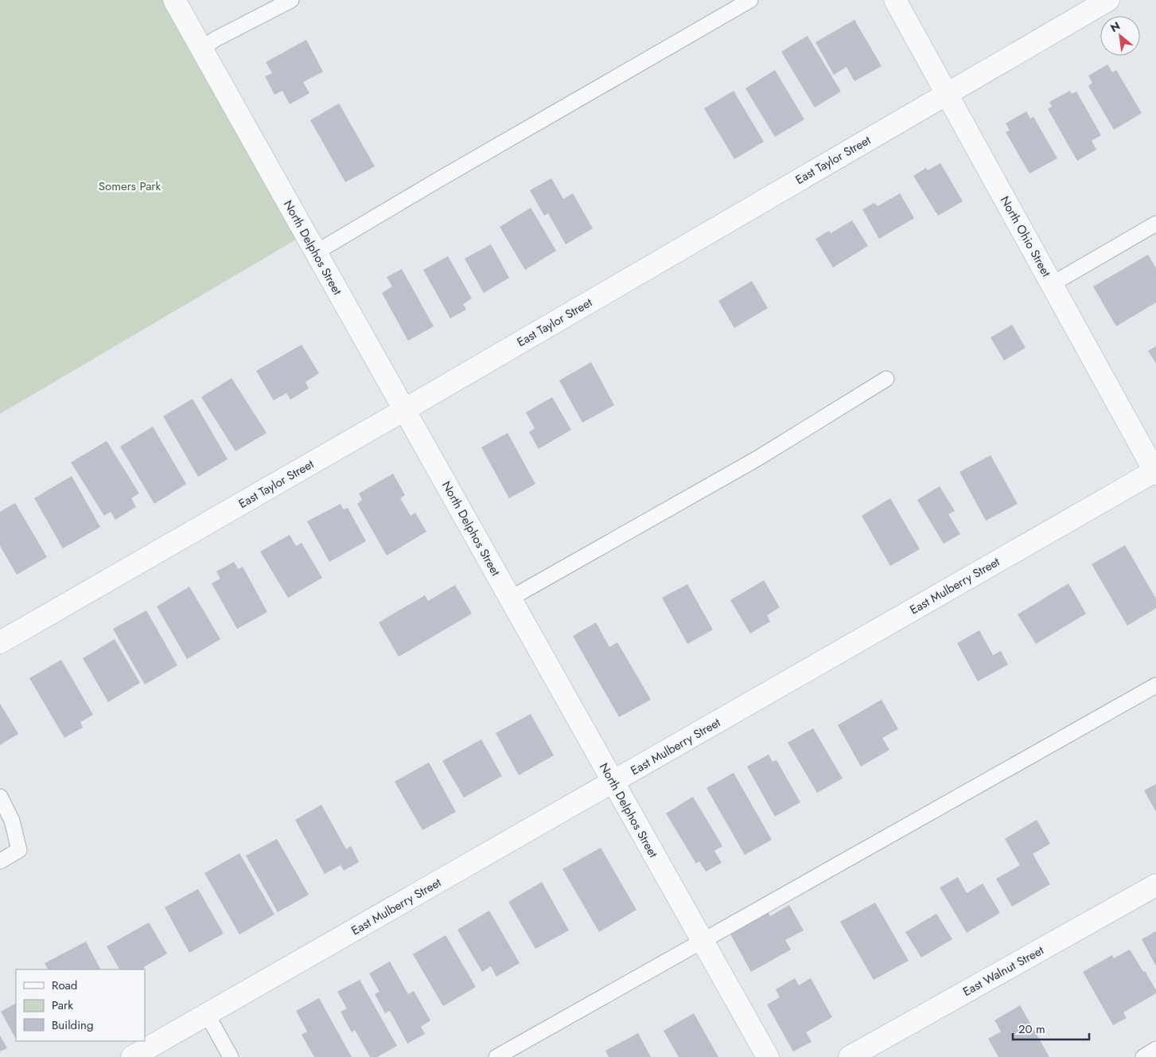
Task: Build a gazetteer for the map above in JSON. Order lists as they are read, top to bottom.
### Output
{
  "streets": {
    "street": [
      "East Taylor Street",
      "North Ohio Street",
      "North Delphos Street",
      "East Mulberry Street",
      "East Walnut Street"
    ]
  },
  "crossings": [
    ["East Taylor Street", "North Ohio Street"],
    ["East Taylor Street", "North Delphos Street"],
    ["North Ohio Street", "East Mulberry Street"],
    ["North Delphos Street", "East Mulberry Street"]
  ],
  "parks": ["Somers Park"],
  "legend": ["Road", "Park", "Building"],
  "scale_bar": "20 m",
  "north": "top left"
}
